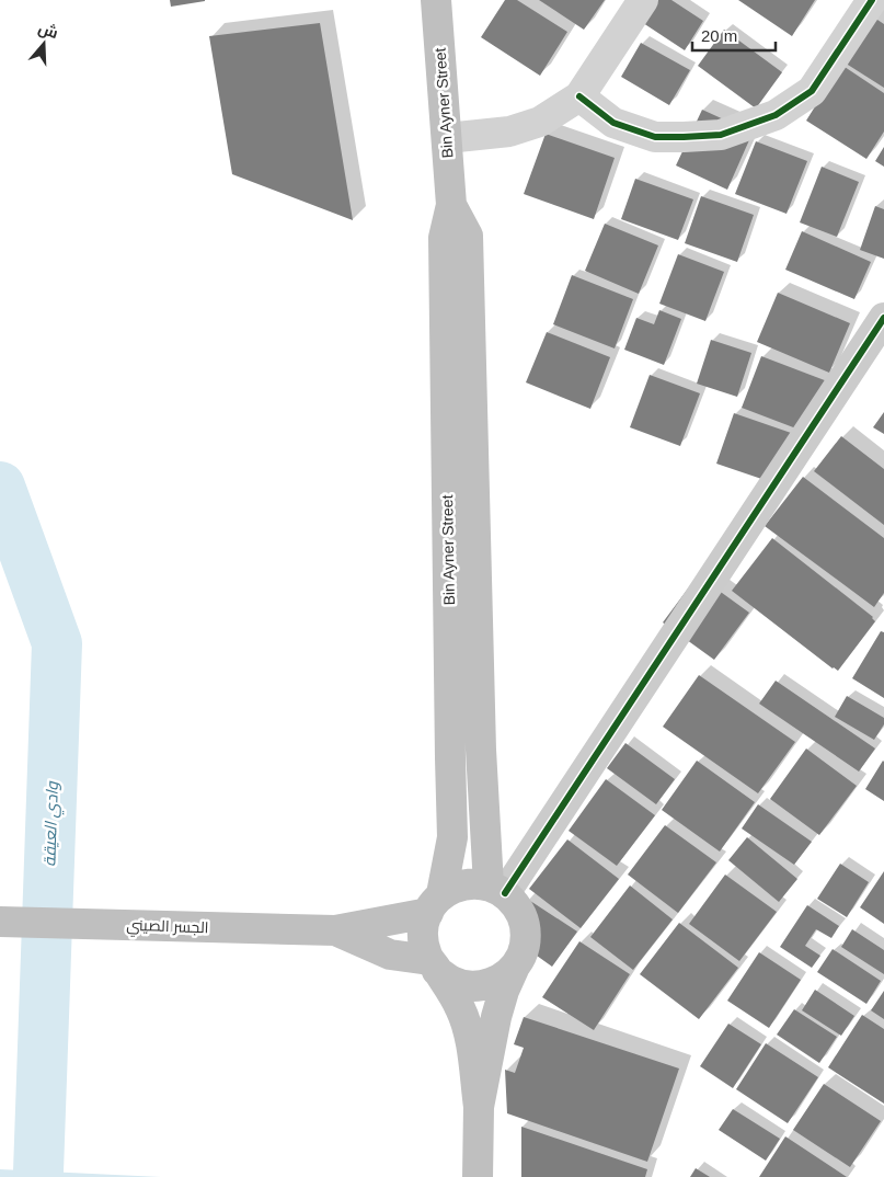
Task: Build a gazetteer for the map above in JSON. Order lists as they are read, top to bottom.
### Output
{
  "streets": {
    "highway": ["Bin Ayner Street", "الجسر الصيني"]
  },
  "water": ["وادي العيقة"],
  "scale_bar": "20 m",
  "north": "top"
}
